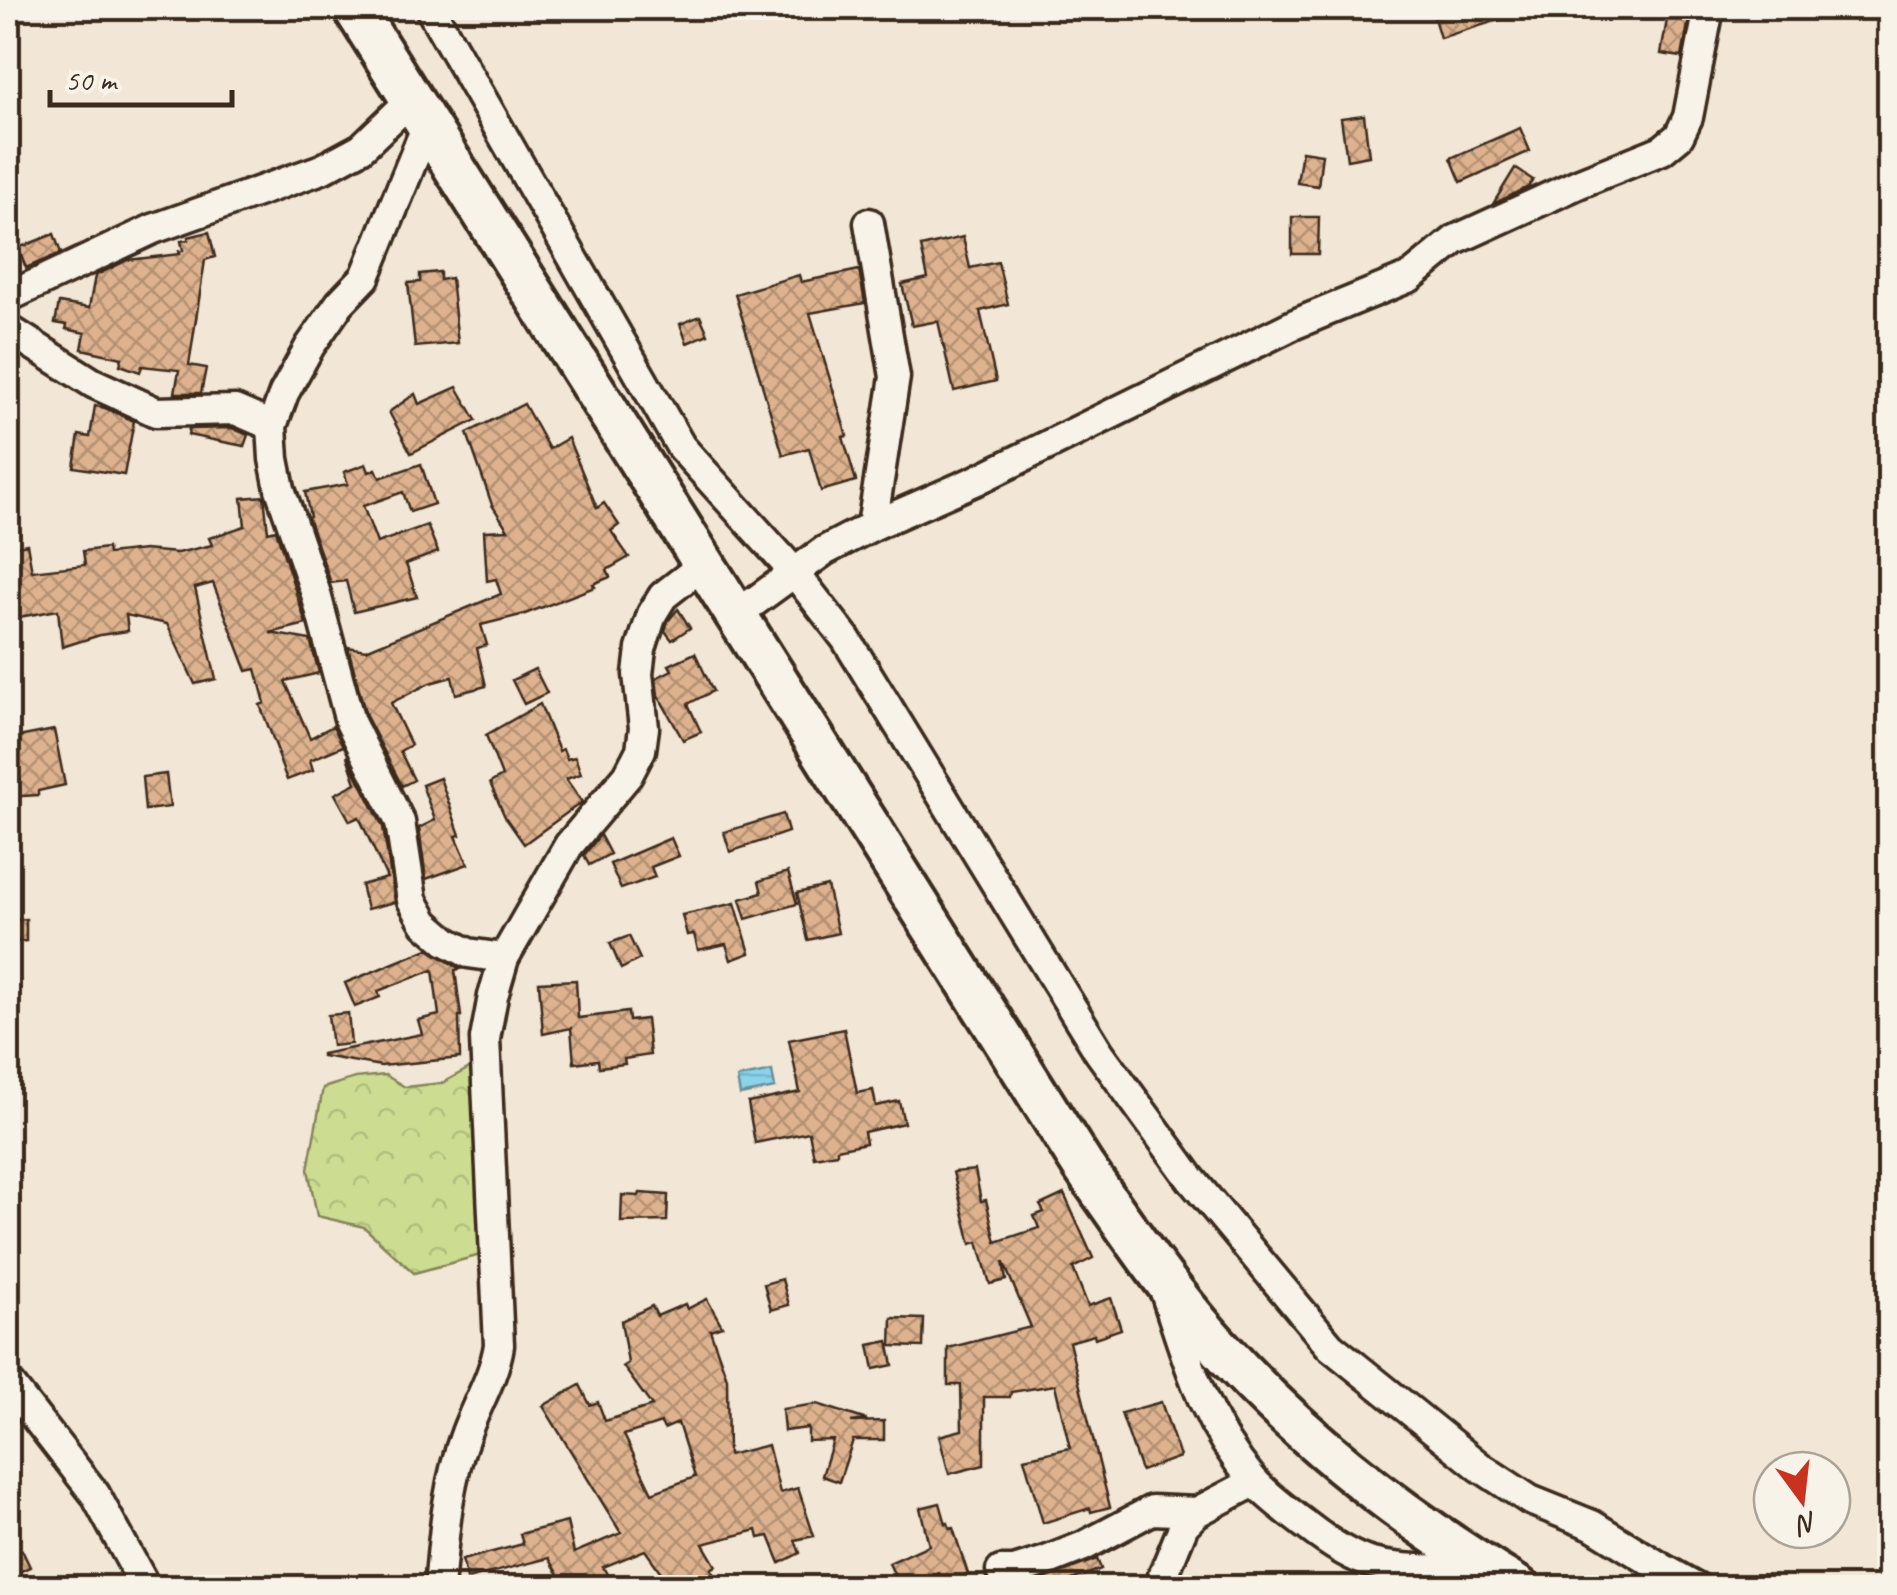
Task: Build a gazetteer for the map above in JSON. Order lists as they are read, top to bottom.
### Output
{
  "scale_bar": "50 m",
  "north": "bottom"
}
